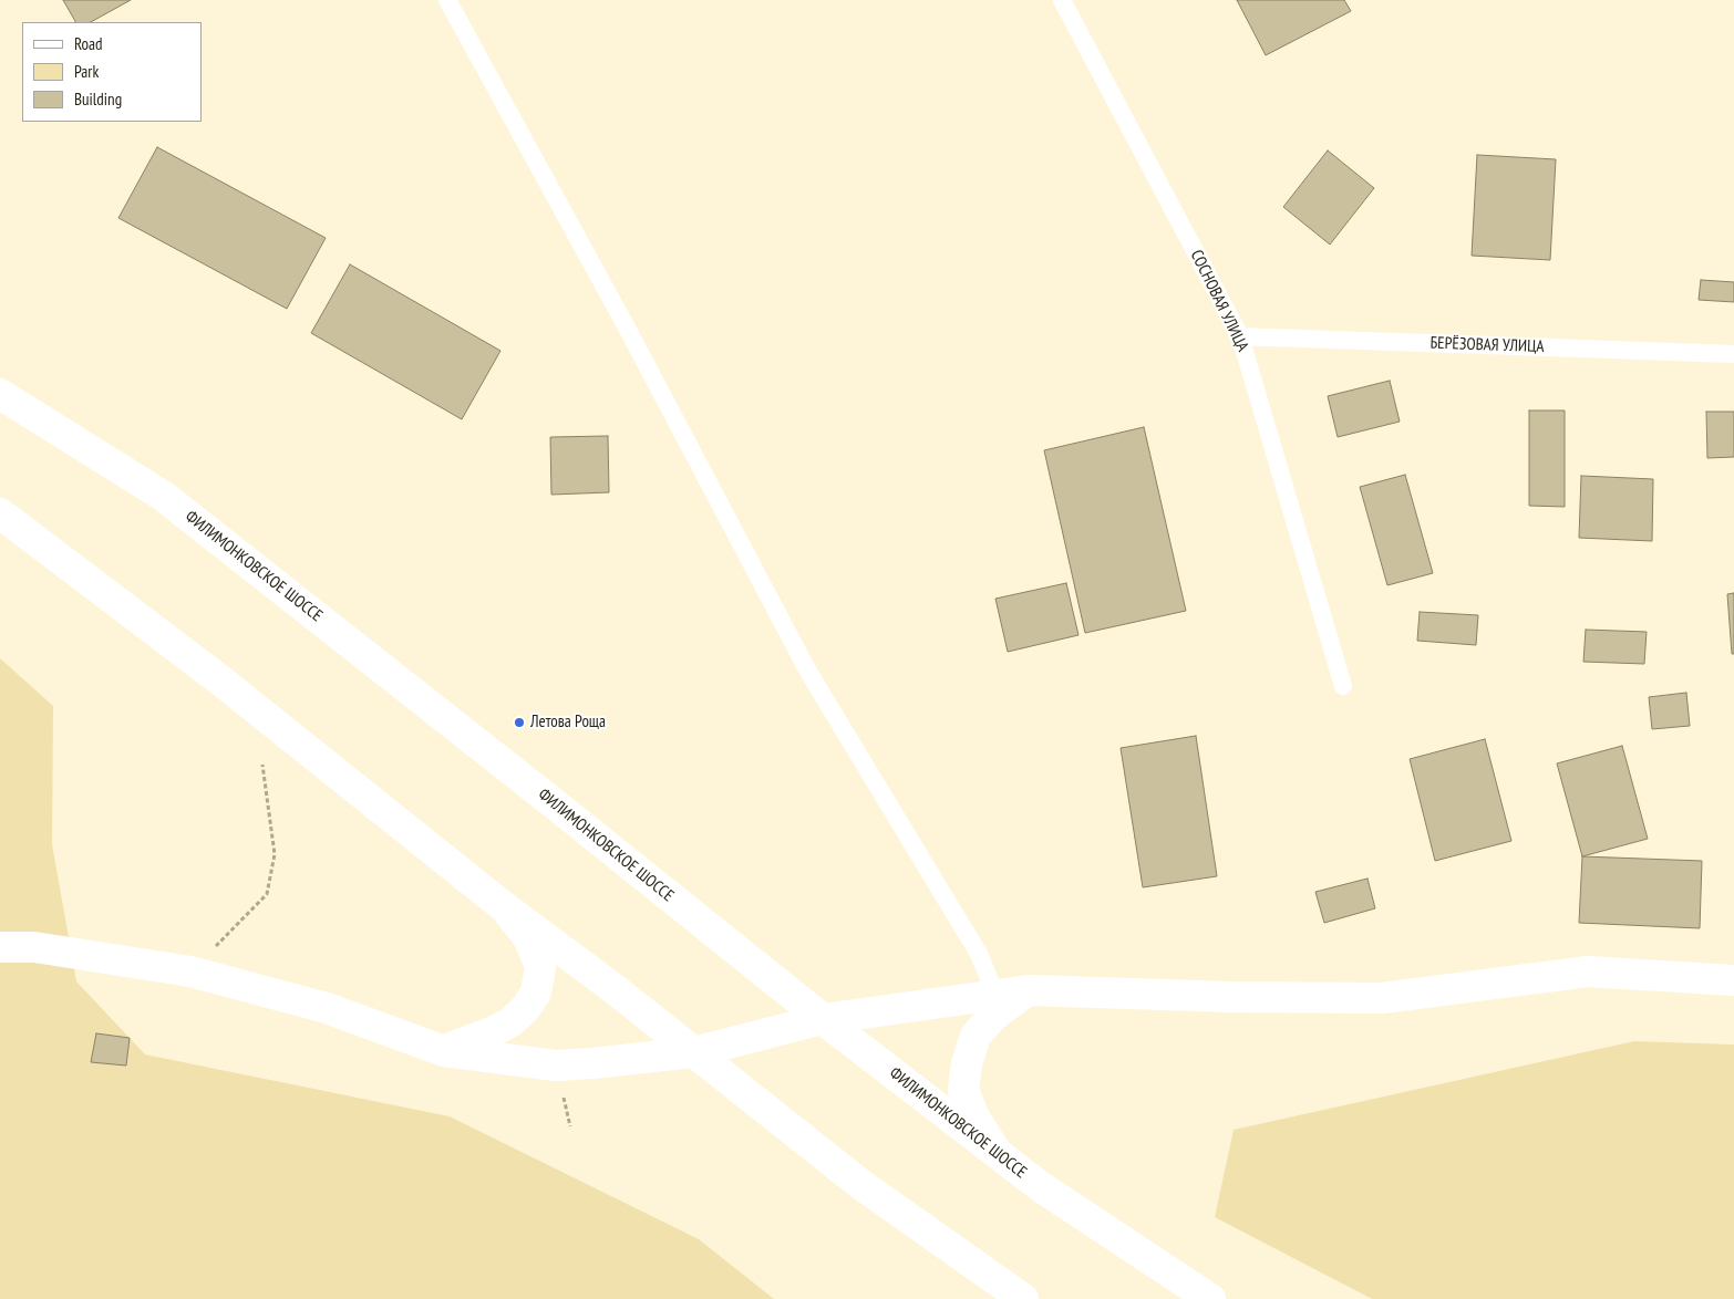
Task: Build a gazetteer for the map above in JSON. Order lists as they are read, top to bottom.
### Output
{
  "streets": {
    "main road": ["ФИЛИМОНКОВСКОЕ ШОССЕ"],
    "lane": ["СОСНОВАЯ УЛИЦА", "БЕРЁЗОВАЯ УЛИЦА"]
  },
  "crossings": [
    ["СОСНОВАЯ УЛИЦА", "БЕРЁЗОВАЯ УЛИЦА"]
  ],
  "places": ["Летова Роща"],
  "legend": ["Road", "Park", "Building"]
}
